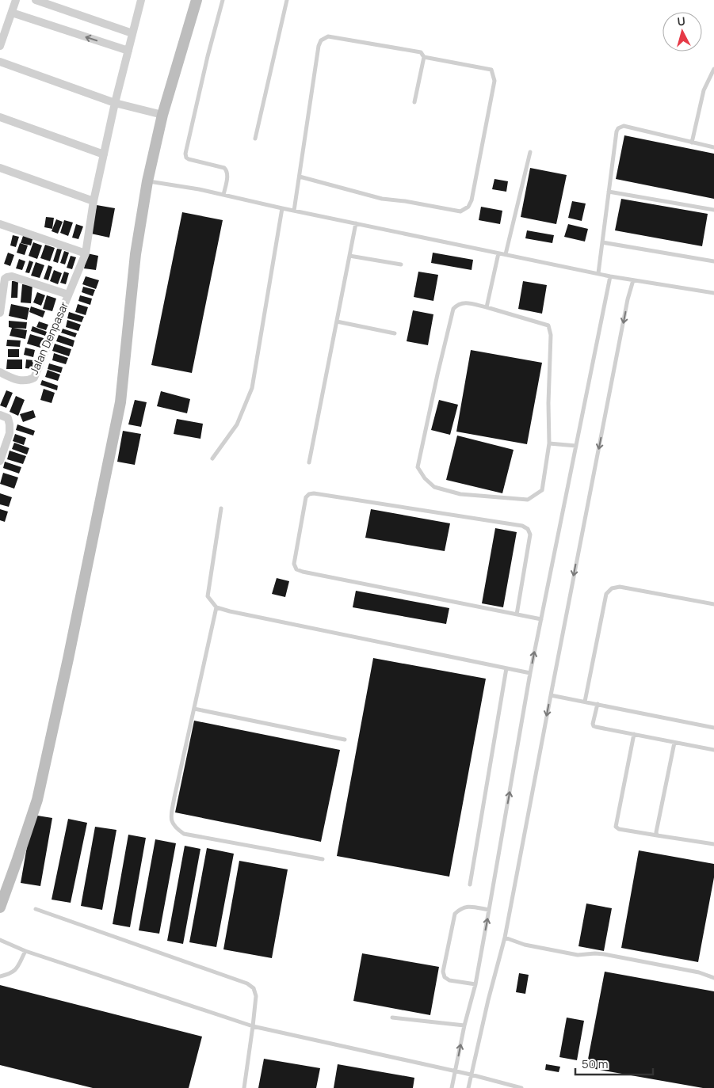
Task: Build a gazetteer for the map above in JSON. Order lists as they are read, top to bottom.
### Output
{
  "streets": {
    "street": ["Jalan Denpasar"]
  },
  "scale_bar": "50 m",
  "north": "top"
}
